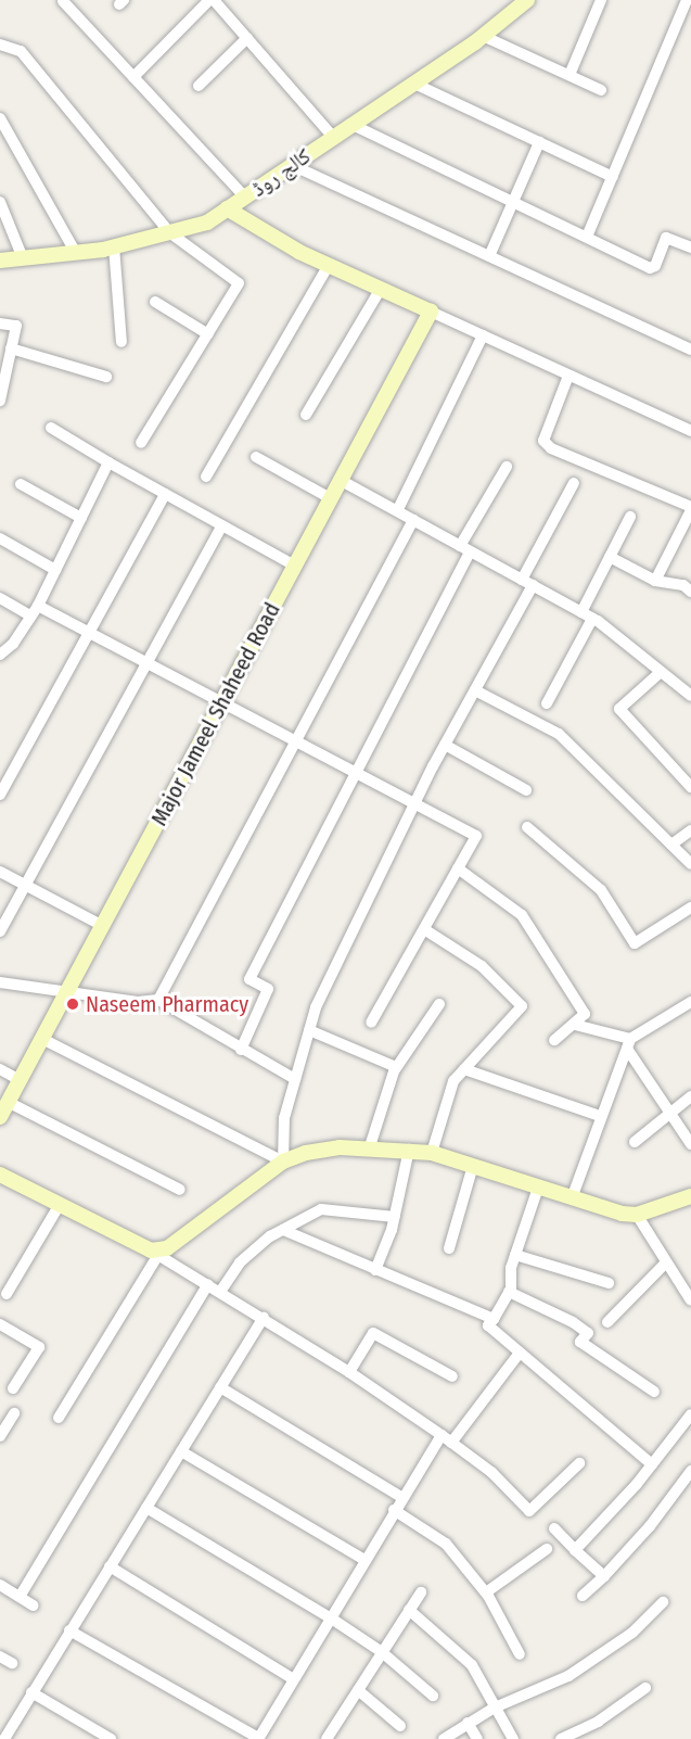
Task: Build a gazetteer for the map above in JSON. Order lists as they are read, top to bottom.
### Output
{
  "streets": {
    "street": ["کالج روڈ", "Major Jameel Shaheed Road"]
  },
  "places": ["Naseem Pharmacy"]
}
